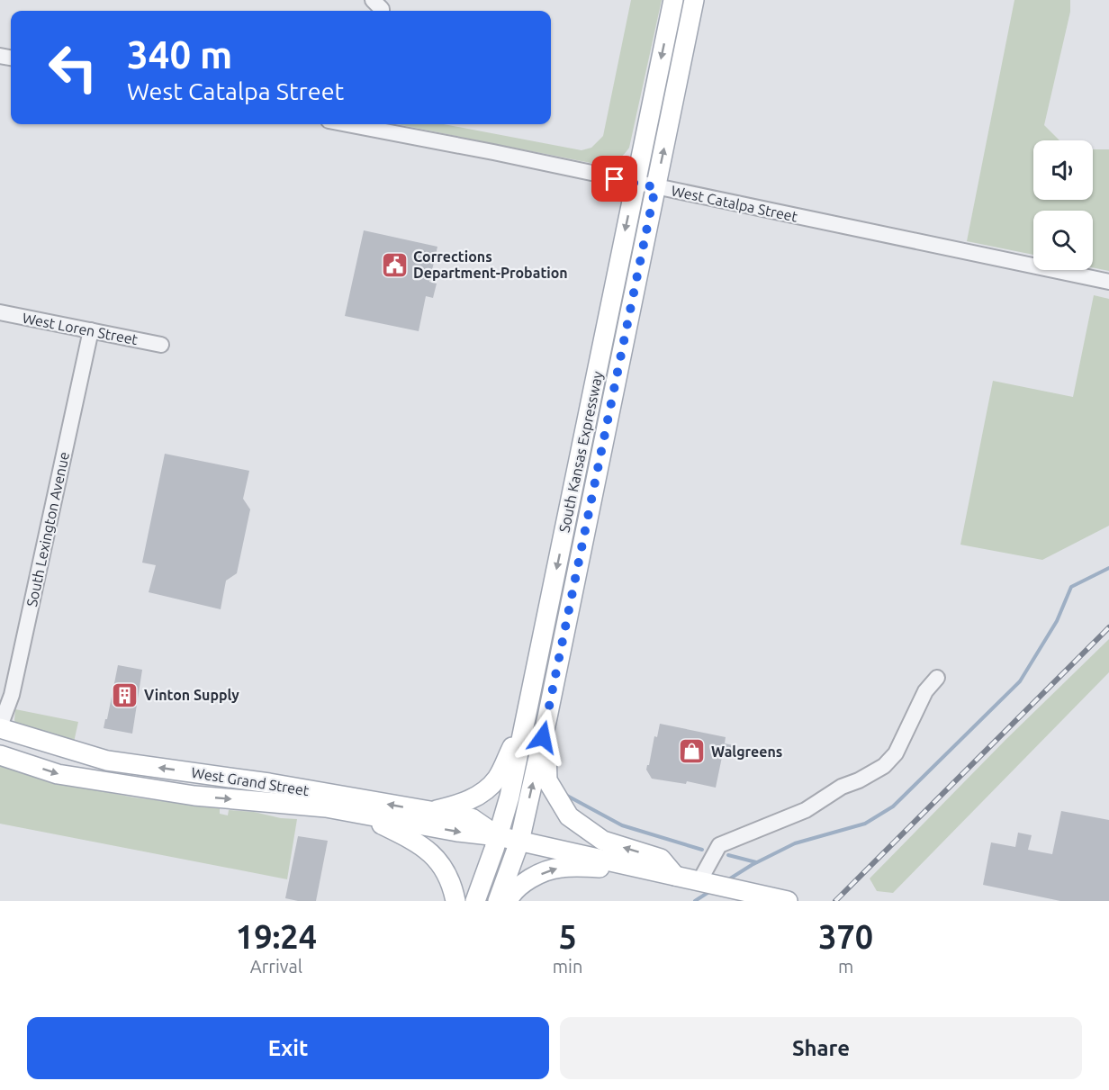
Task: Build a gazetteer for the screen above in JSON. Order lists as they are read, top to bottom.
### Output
{
  "streets": {
    "main road": ["South Kansas Expressway", "West Grand Street"],
    "street": ["West Catalpa Street", "West Loren Street", "South Lexington Avenue"]
  },
  "crossings": [
    ["West Catalpa Street", "South Kansas Expressway"],
    ["West Loren Street", "South Lexington Avenue"],
    ["South Kansas Expressway", "West Grand Street"],
    ["South Lexington Avenue", "West Grand Street"]
  ],
  "places": {
    "public building": ["Corrections Department-Probation"],
    "building": ["Vinton Supply"],
    "shop": ["Walgreens"]
  },
  "page": {
    "turn": ["340 m", "West Catalpa Street"],
    "eta": [
      "19:24",
      "Arrival",
      "5",
      "min",
      "370",
      "m"
    ],
    "buttons": ["Exit", "Share"]
  }
}
